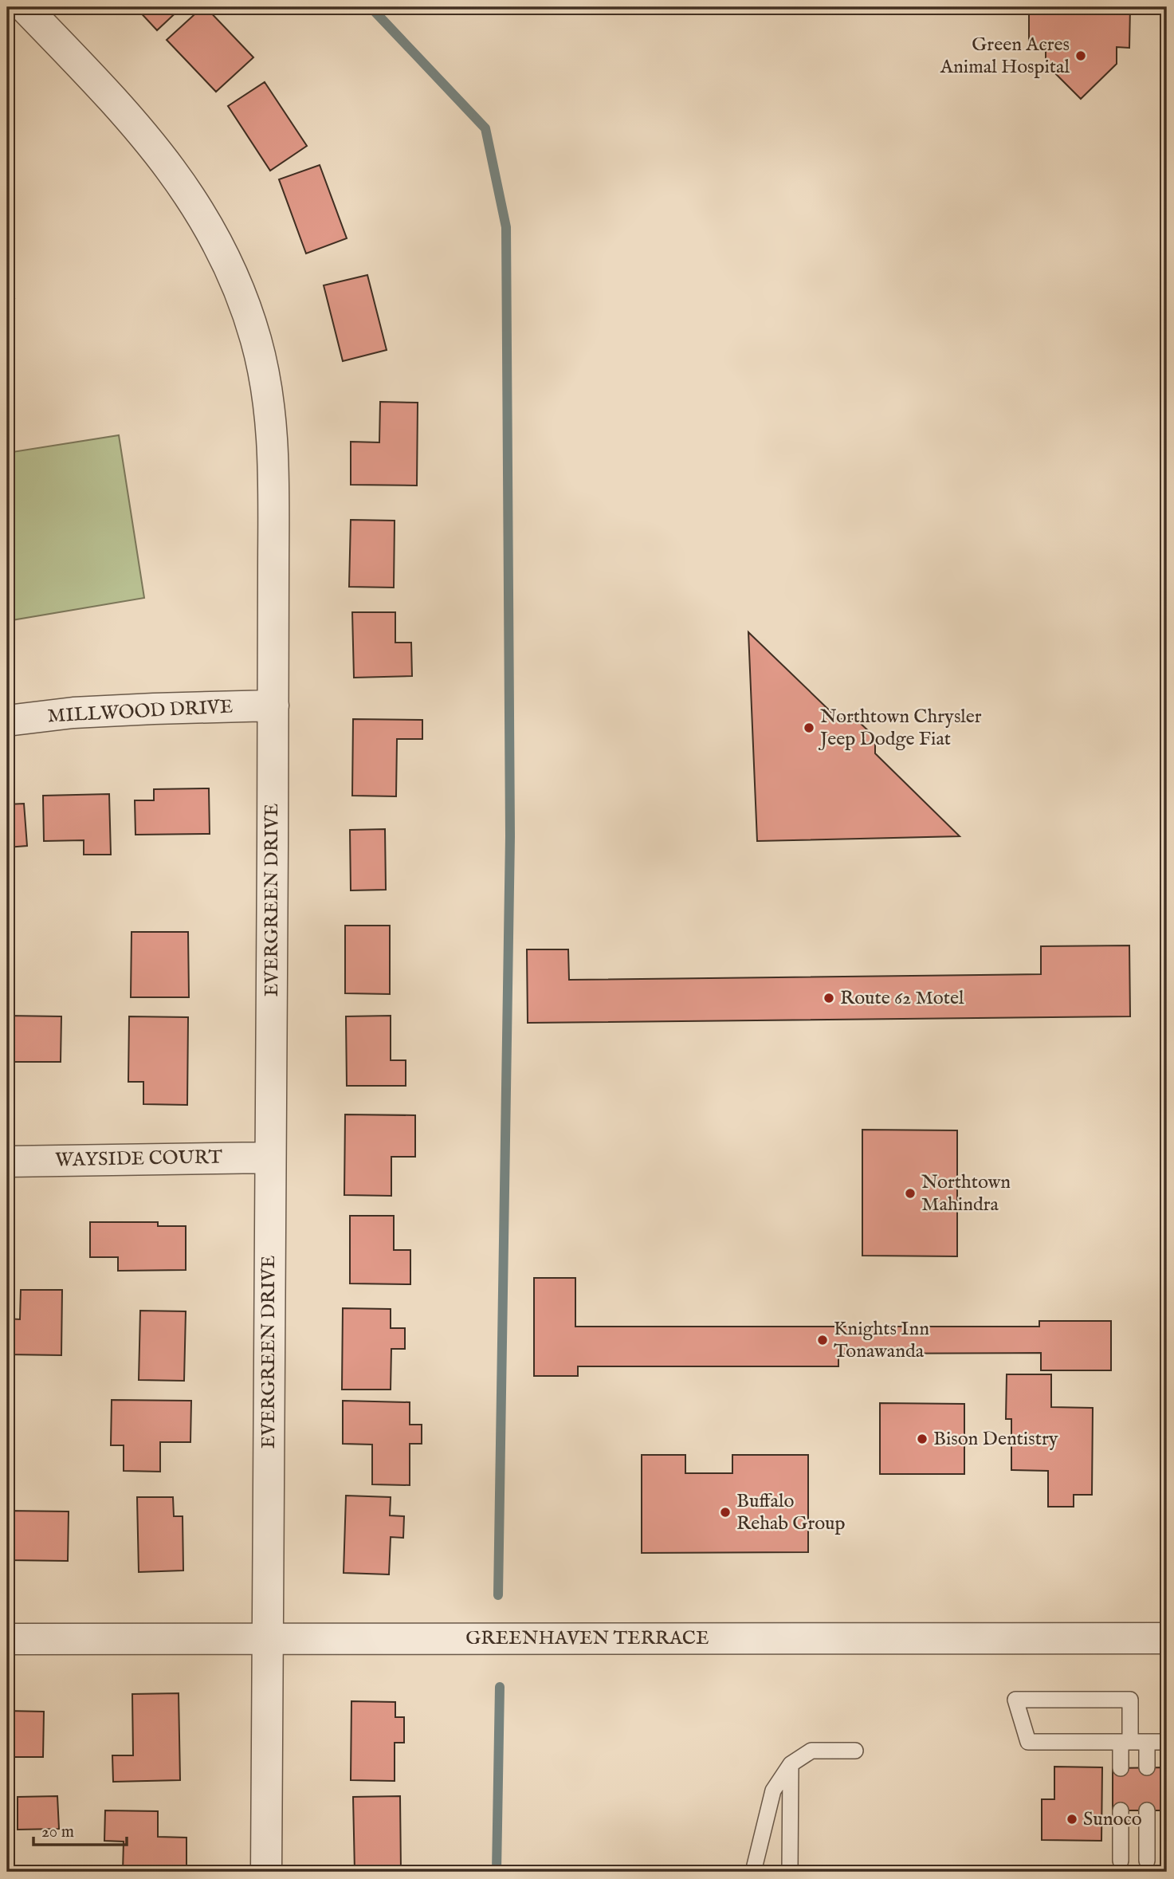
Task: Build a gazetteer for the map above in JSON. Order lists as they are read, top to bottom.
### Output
{
  "streets": {
    "street": [
      "MILLWOOD DRIVE",
      "EVERGREEN DRIVE",
      "WAYSIDE COURT",
      "GREENHAVEN TERRACE"
    ]
  },
  "crossings": [
    ["MILLWOOD DRIVE", "EVERGREEN DRIVE"],
    ["EVERGREEN DRIVE", "WAYSIDE COURT"],
    ["EVERGREEN DRIVE", "GREENHAVEN TERRACE"]
  ],
  "places": [
    "Green Acres Animal Hospital",
    "Northtown Chrysler Jeep Dodge Fiat",
    "Route 62 Motel",
    "Northtown Mahindra",
    "Knights Inn Tonawanda",
    "Bison Dentistry",
    "Buffalo Rehab Group",
    "Sunoco"
  ],
  "scale_bar": "20 m"
}
